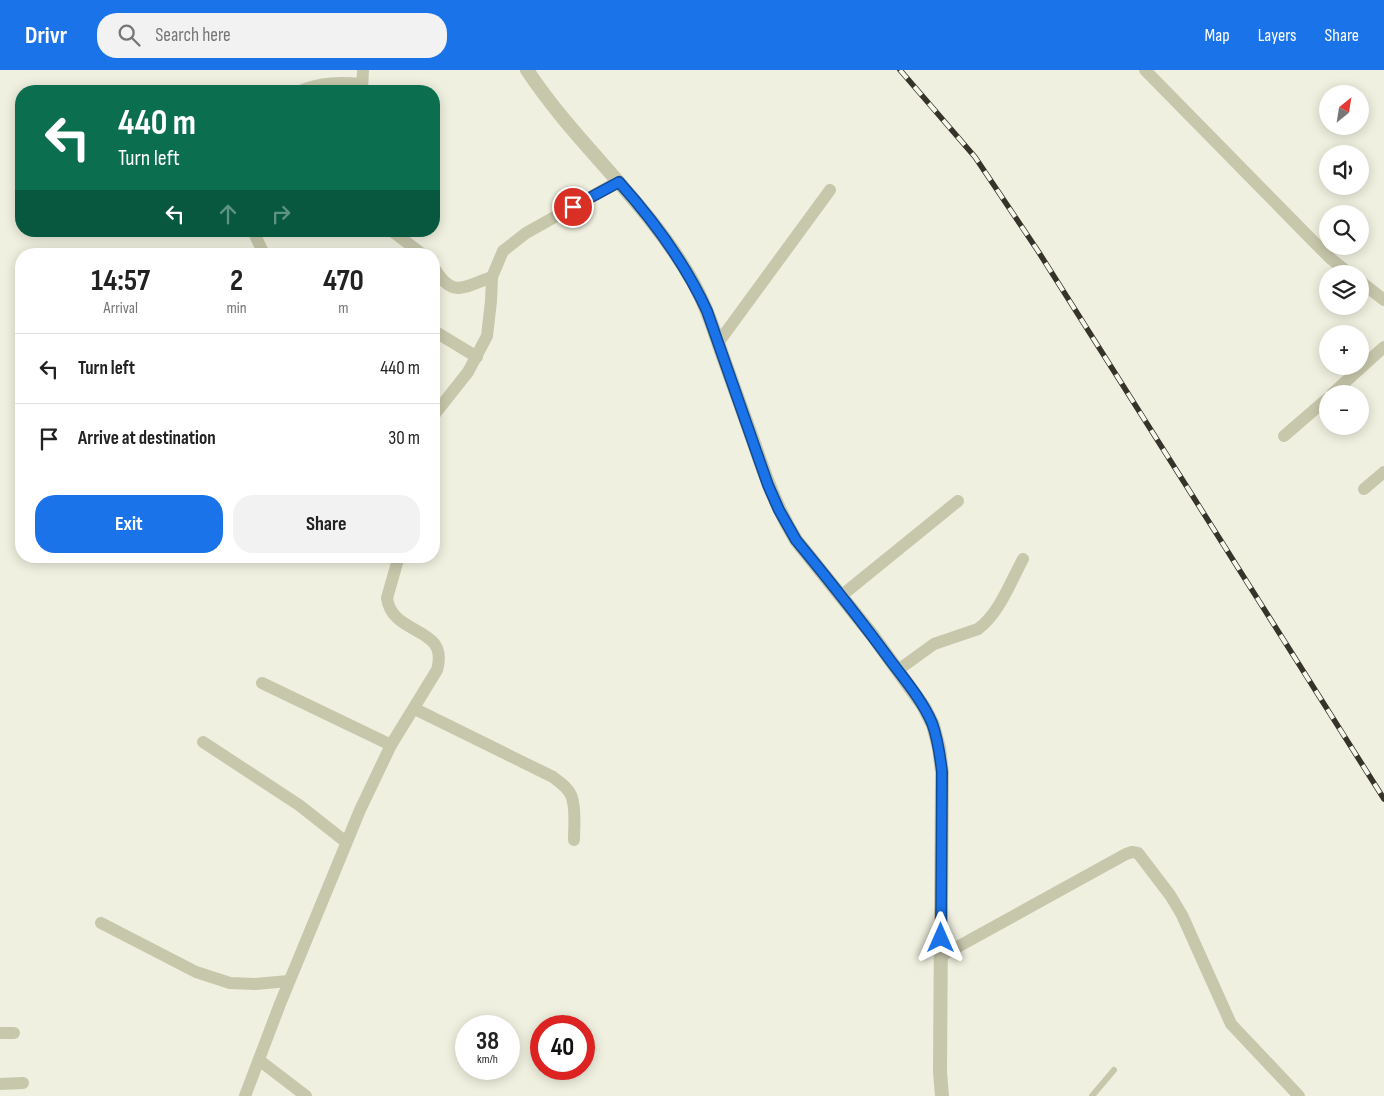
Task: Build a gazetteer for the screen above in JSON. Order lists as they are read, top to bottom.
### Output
{
  "north": "top right",
  "page": {
    "header": "Drivr",
    "search": "Search here",
    "nav": ["Map", "Layers", "Share"],
    "map_buttons": ["+", "−"],
    "turn": ["440 m", "Turn left"],
    "eta": [
      "14:57",
      "Arrival",
      "2",
      "min",
      "470",
      "m"
    ],
    "list": [
      {
        "name": "Turn left",
        "value": "440 m"
      },
      {
        "name": "Arrive at destination",
        "value": "30 m"
      }
    ],
    "buttons": ["Exit", "Share"],
    "speed": "38 km/h",
    "limit": "40"
  }
}
